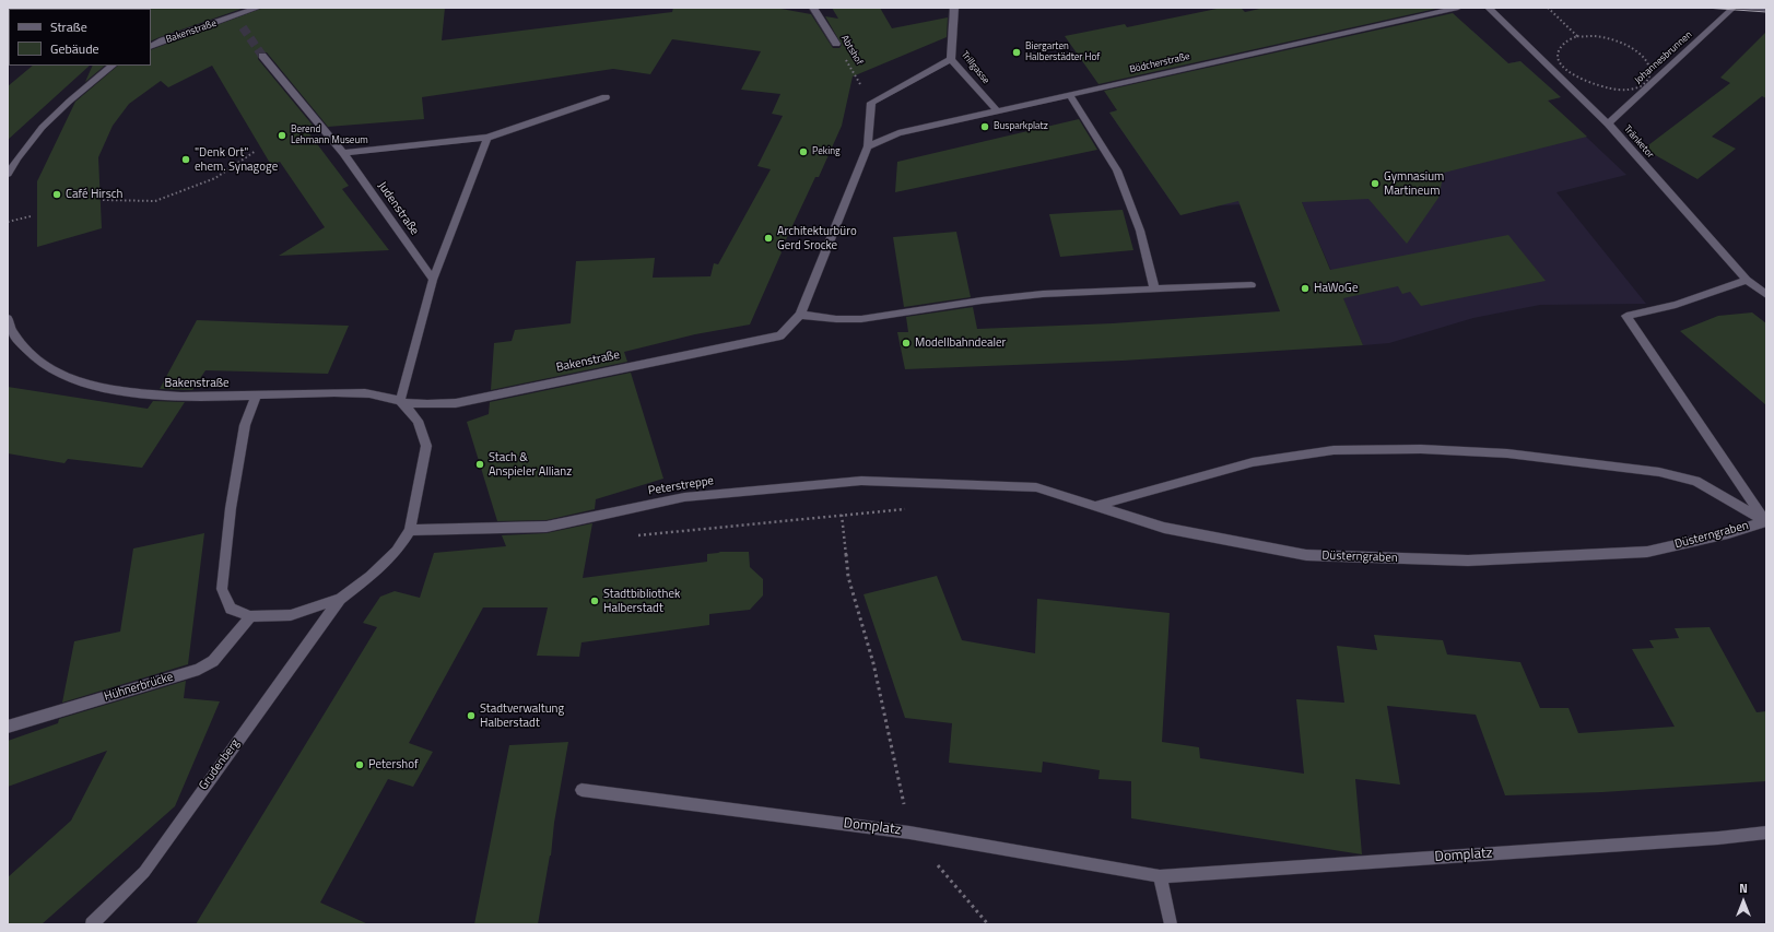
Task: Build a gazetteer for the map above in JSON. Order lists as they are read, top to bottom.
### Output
{
  "streets": {
    "street": [
      "Bakenstraße",
      "Abtshof",
      "Johannesbrunnen",
      "Bödcherstraße",
      "Trillgasse",
      "Tränketor",
      "Judenstraße",
      "Peterstreppe",
      "Düsterngraben",
      "Hühnerbrücke",
      "Grudenberg",
      "Domplatz"
    ]
  },
  "crossings": [
    ["Bakenstraße", "Grudenberg"],
    ["Johannesbrunnen", "Tränketor"],
    ["Bödcherstraße", "Trillgasse"],
    ["Peterstreppe", "Düsterngraben"],
    ["Peterstreppe", "Grudenberg"],
    ["Hühnerbrücke", "Grudenberg"]
  ],
  "places": [
    "Biergarten Halberstädter Hof",
    "Busparkplatz",
    "Berend Lehmann Museum",
    "Peking",
    "\"Denk Ort\" ehem. Synagoge",
    "Gymnasium Martineum",
    "Café Hirsch",
    "Architekturbüro Gerd Srocke",
    "HaWoGe",
    "Modellbahndealer",
    "Stach & Anspieler Allianz",
    "Stadtbibliothek Halberstadt",
    "Stadtverwaltung Halberstadt",
    "Petershof"
  ],
  "legend": ["Straße", "Gebäude"],
  "north": "top"
}
